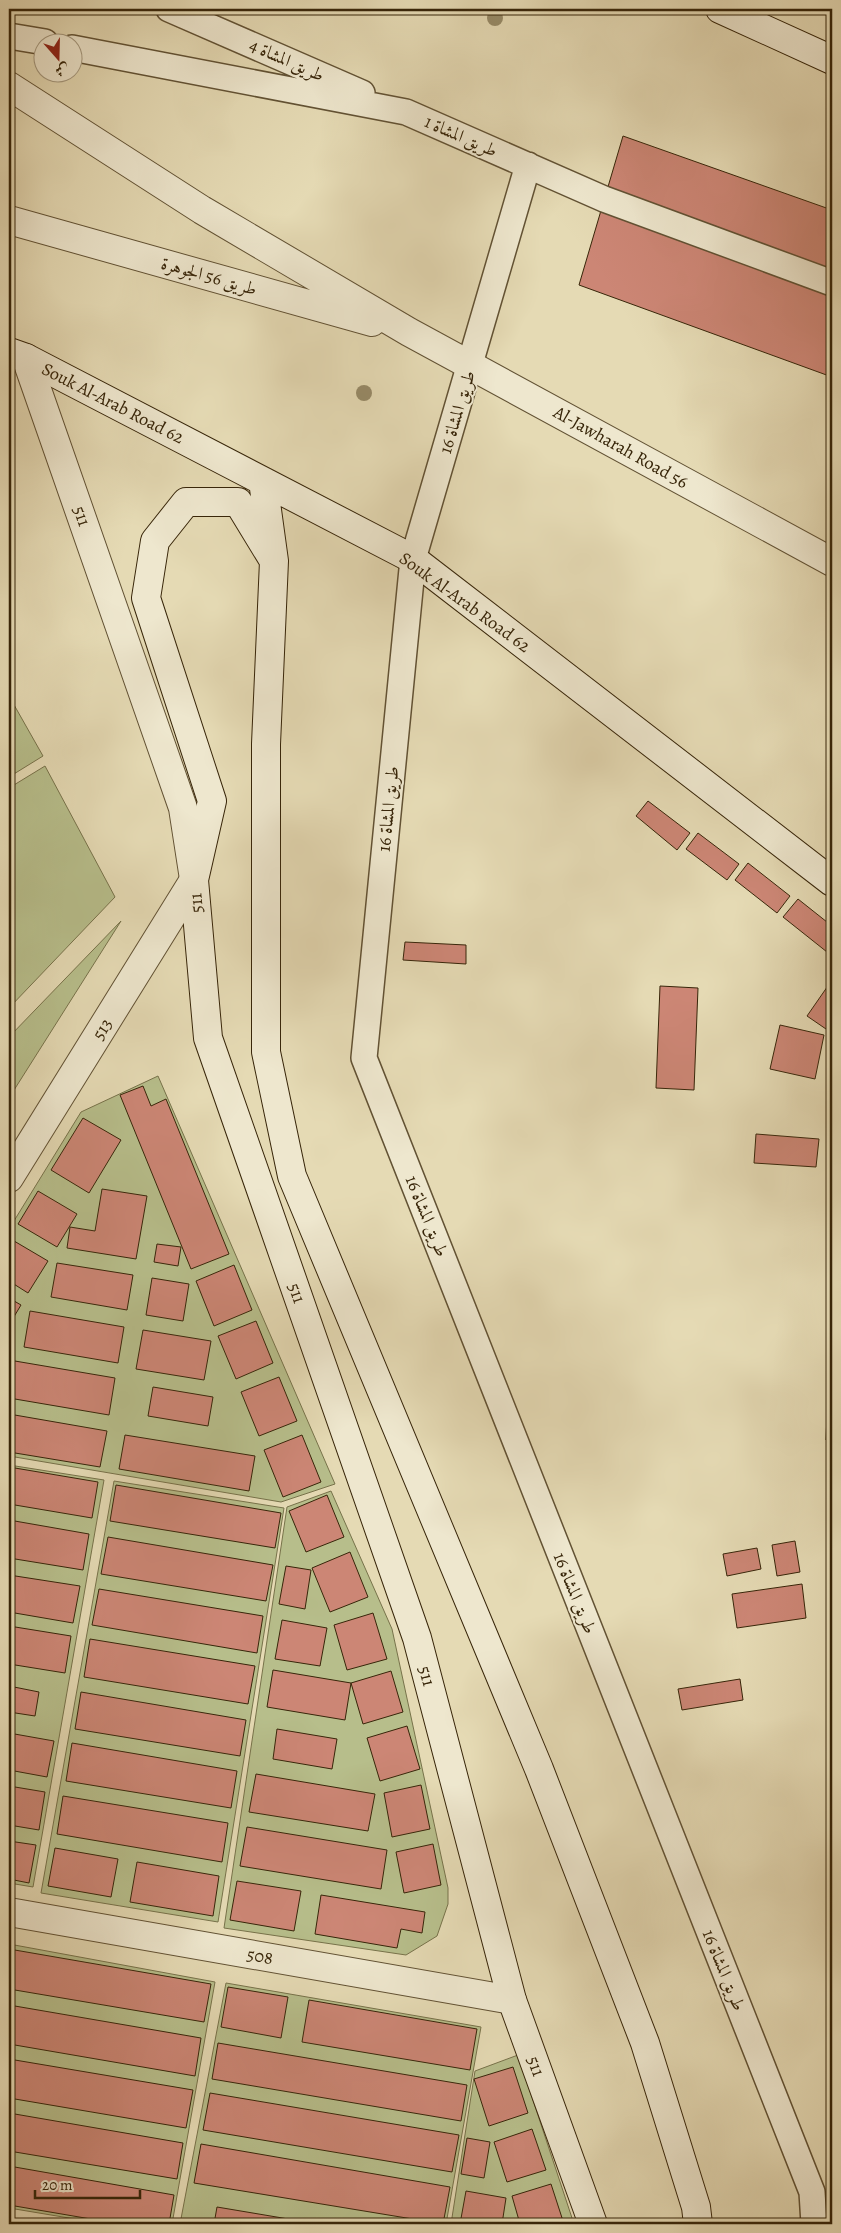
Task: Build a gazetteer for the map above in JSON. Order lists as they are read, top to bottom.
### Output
{
  "streets": {
    "main road": [
      "طريق 56 الجوهرة",
      "Souk Al-Arab Road 62",
      "Al-Jawharah Road 56",
      "511",
      "513",
      "508"
    ],
    "street": ["طريق المشاة 4", "طريق المشاة 1", "طريق المشاة 16"]
  },
  "crossings": [
    ["طريق المشاة 4", "طريق المشاة 1"],
    ["طريق المشاة 1", "طريق المشاة 16"],
    ["طريق 56 الجوهرة", "Al-Jawharah Road 56"],
    ["Souk Al-Arab Road 62", "طريق المشاة 16"],
    ["Souk Al-Arab Road 62", "511"],
    ["طريق المشاة 16", "Al-Jawharah Road 56"],
    ["511", "513"],
    ["511", "508"]
  ],
  "scale_bar": "20 m",
  "north": "bottom"
}
